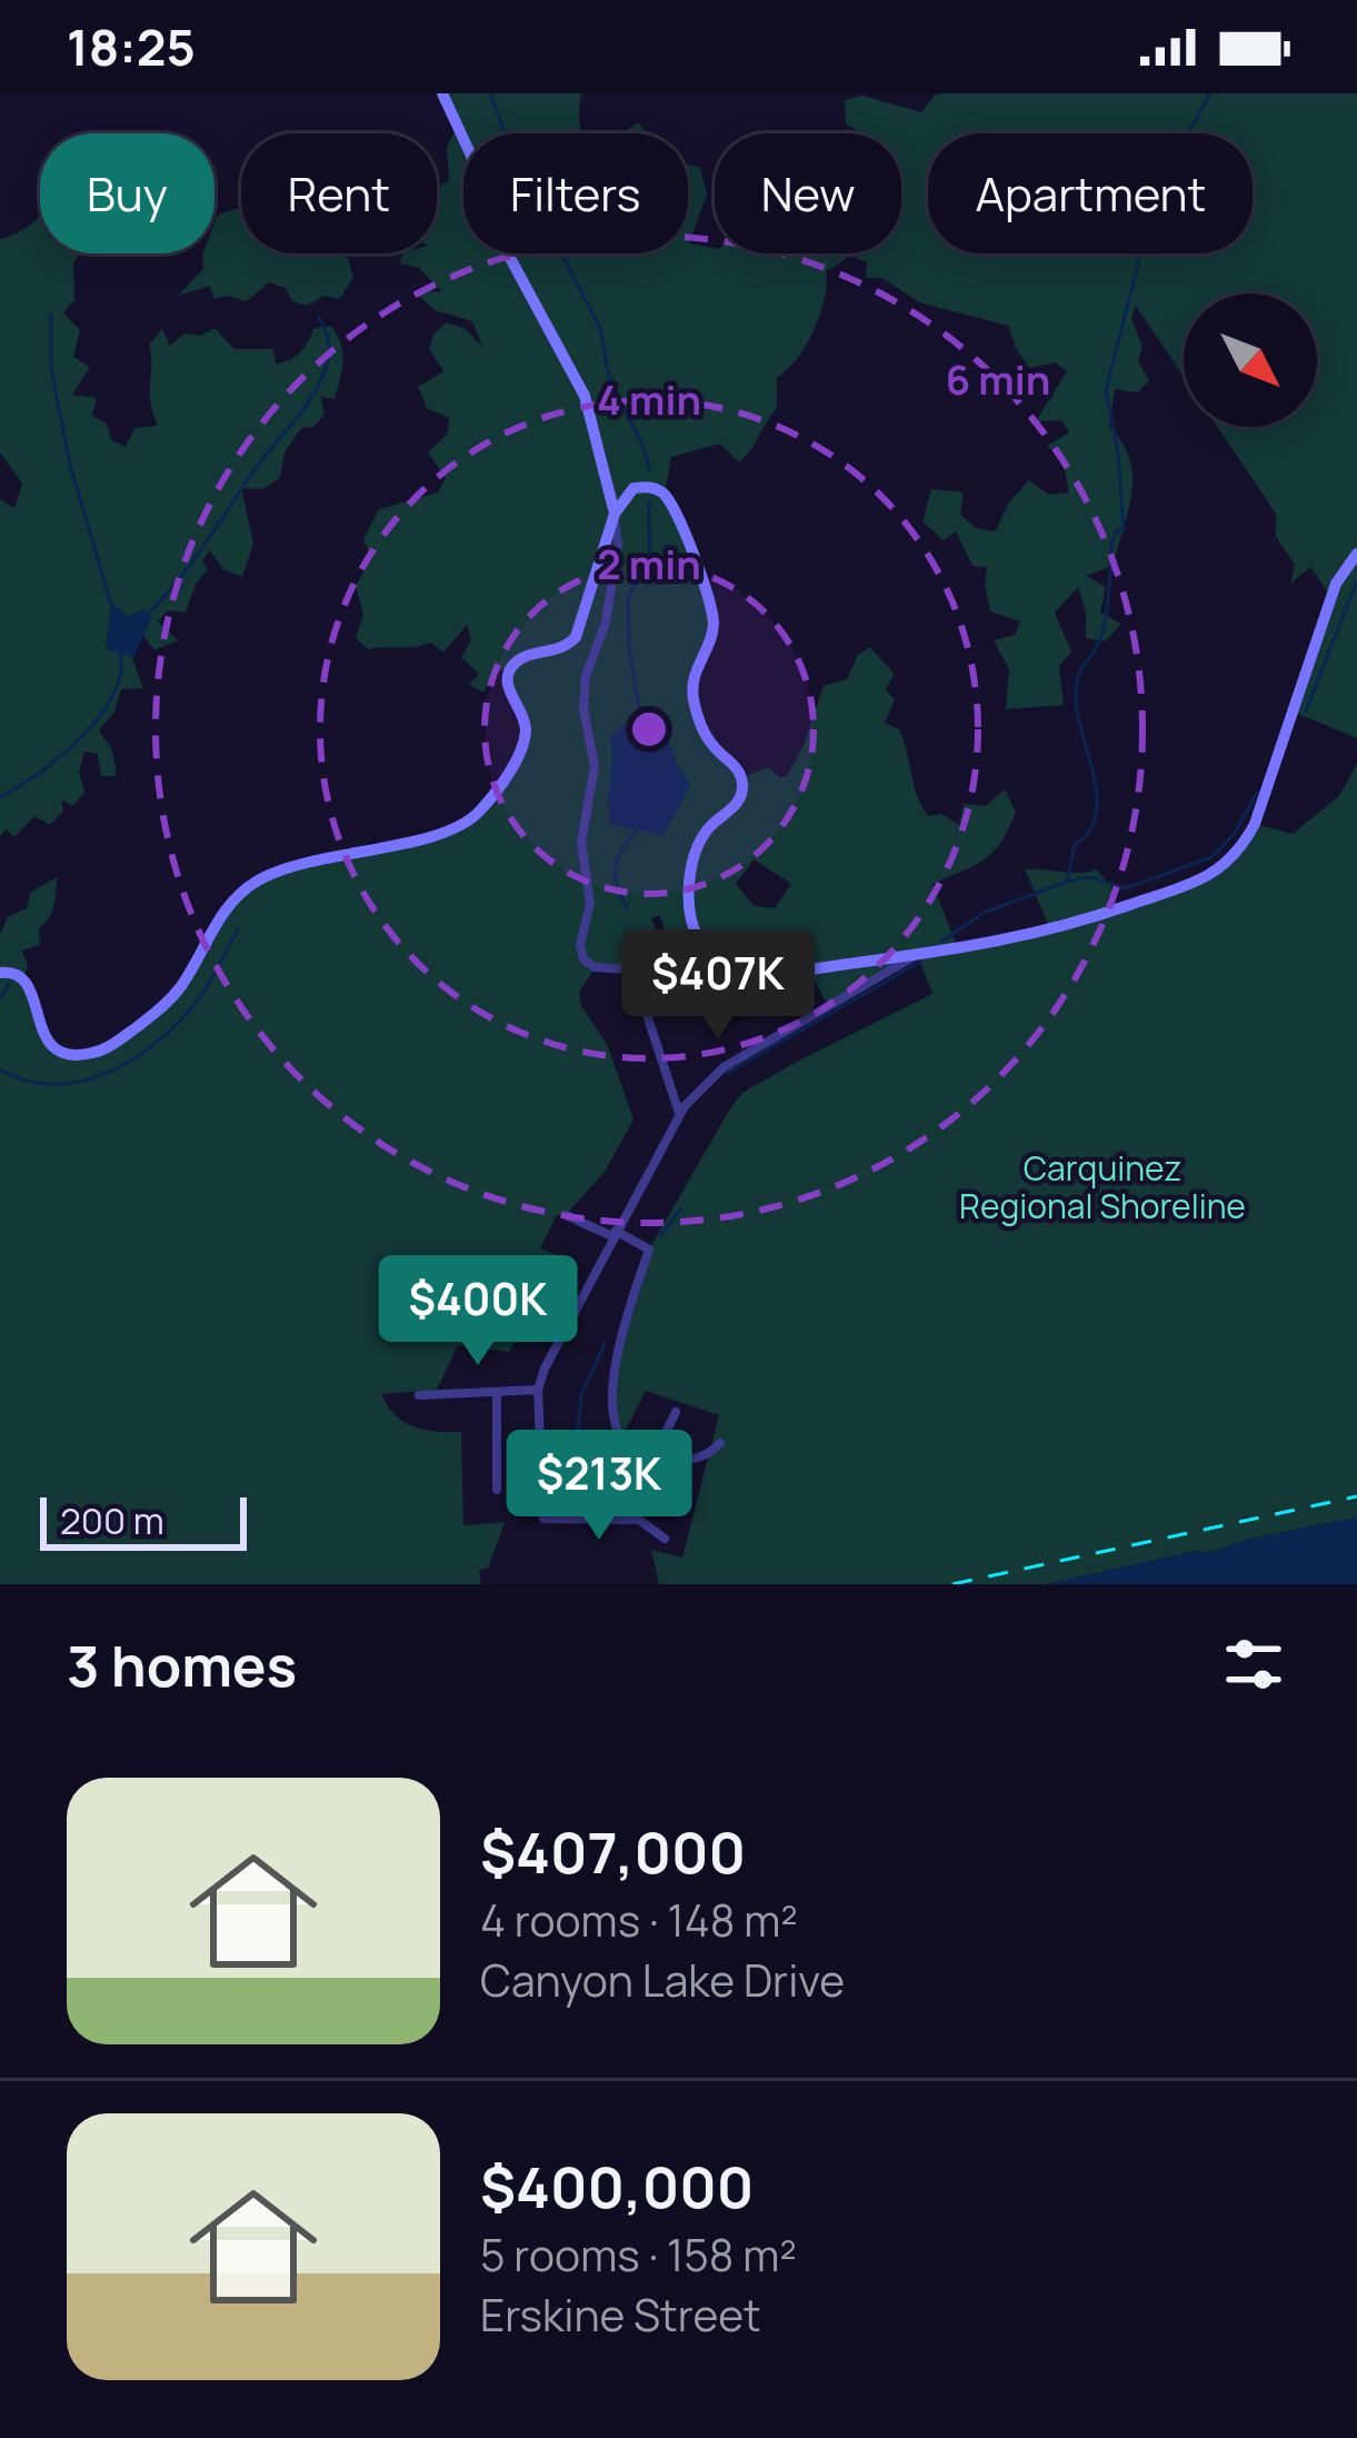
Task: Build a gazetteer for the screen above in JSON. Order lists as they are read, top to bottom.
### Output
{
  "parks": ["Carquinez Regional Shoreline"],
  "scale_bar": "200 m",
  "north": "bottom right",
  "page": {
    "status": "18:25",
    "chip": [
      "Buy",
      "Rent",
      "Filters",
      "New",
      "Apartment"
    ],
    "price": ["$407K", "$400K", "$213K"],
    "scale": "200 m",
    "heading": "3 homes",
    "list": [
      {
        "name": "$407,000",
        "note": "4 rooms · 148 m² · Canyon Lake Drive"
      },
      {
        "name": "$400,000",
        "note": "5 rooms · 158 m² · Erskine Street"
      }
    ]
  },
  "rings": ["6 min", "4 min", "2 min"]
}
